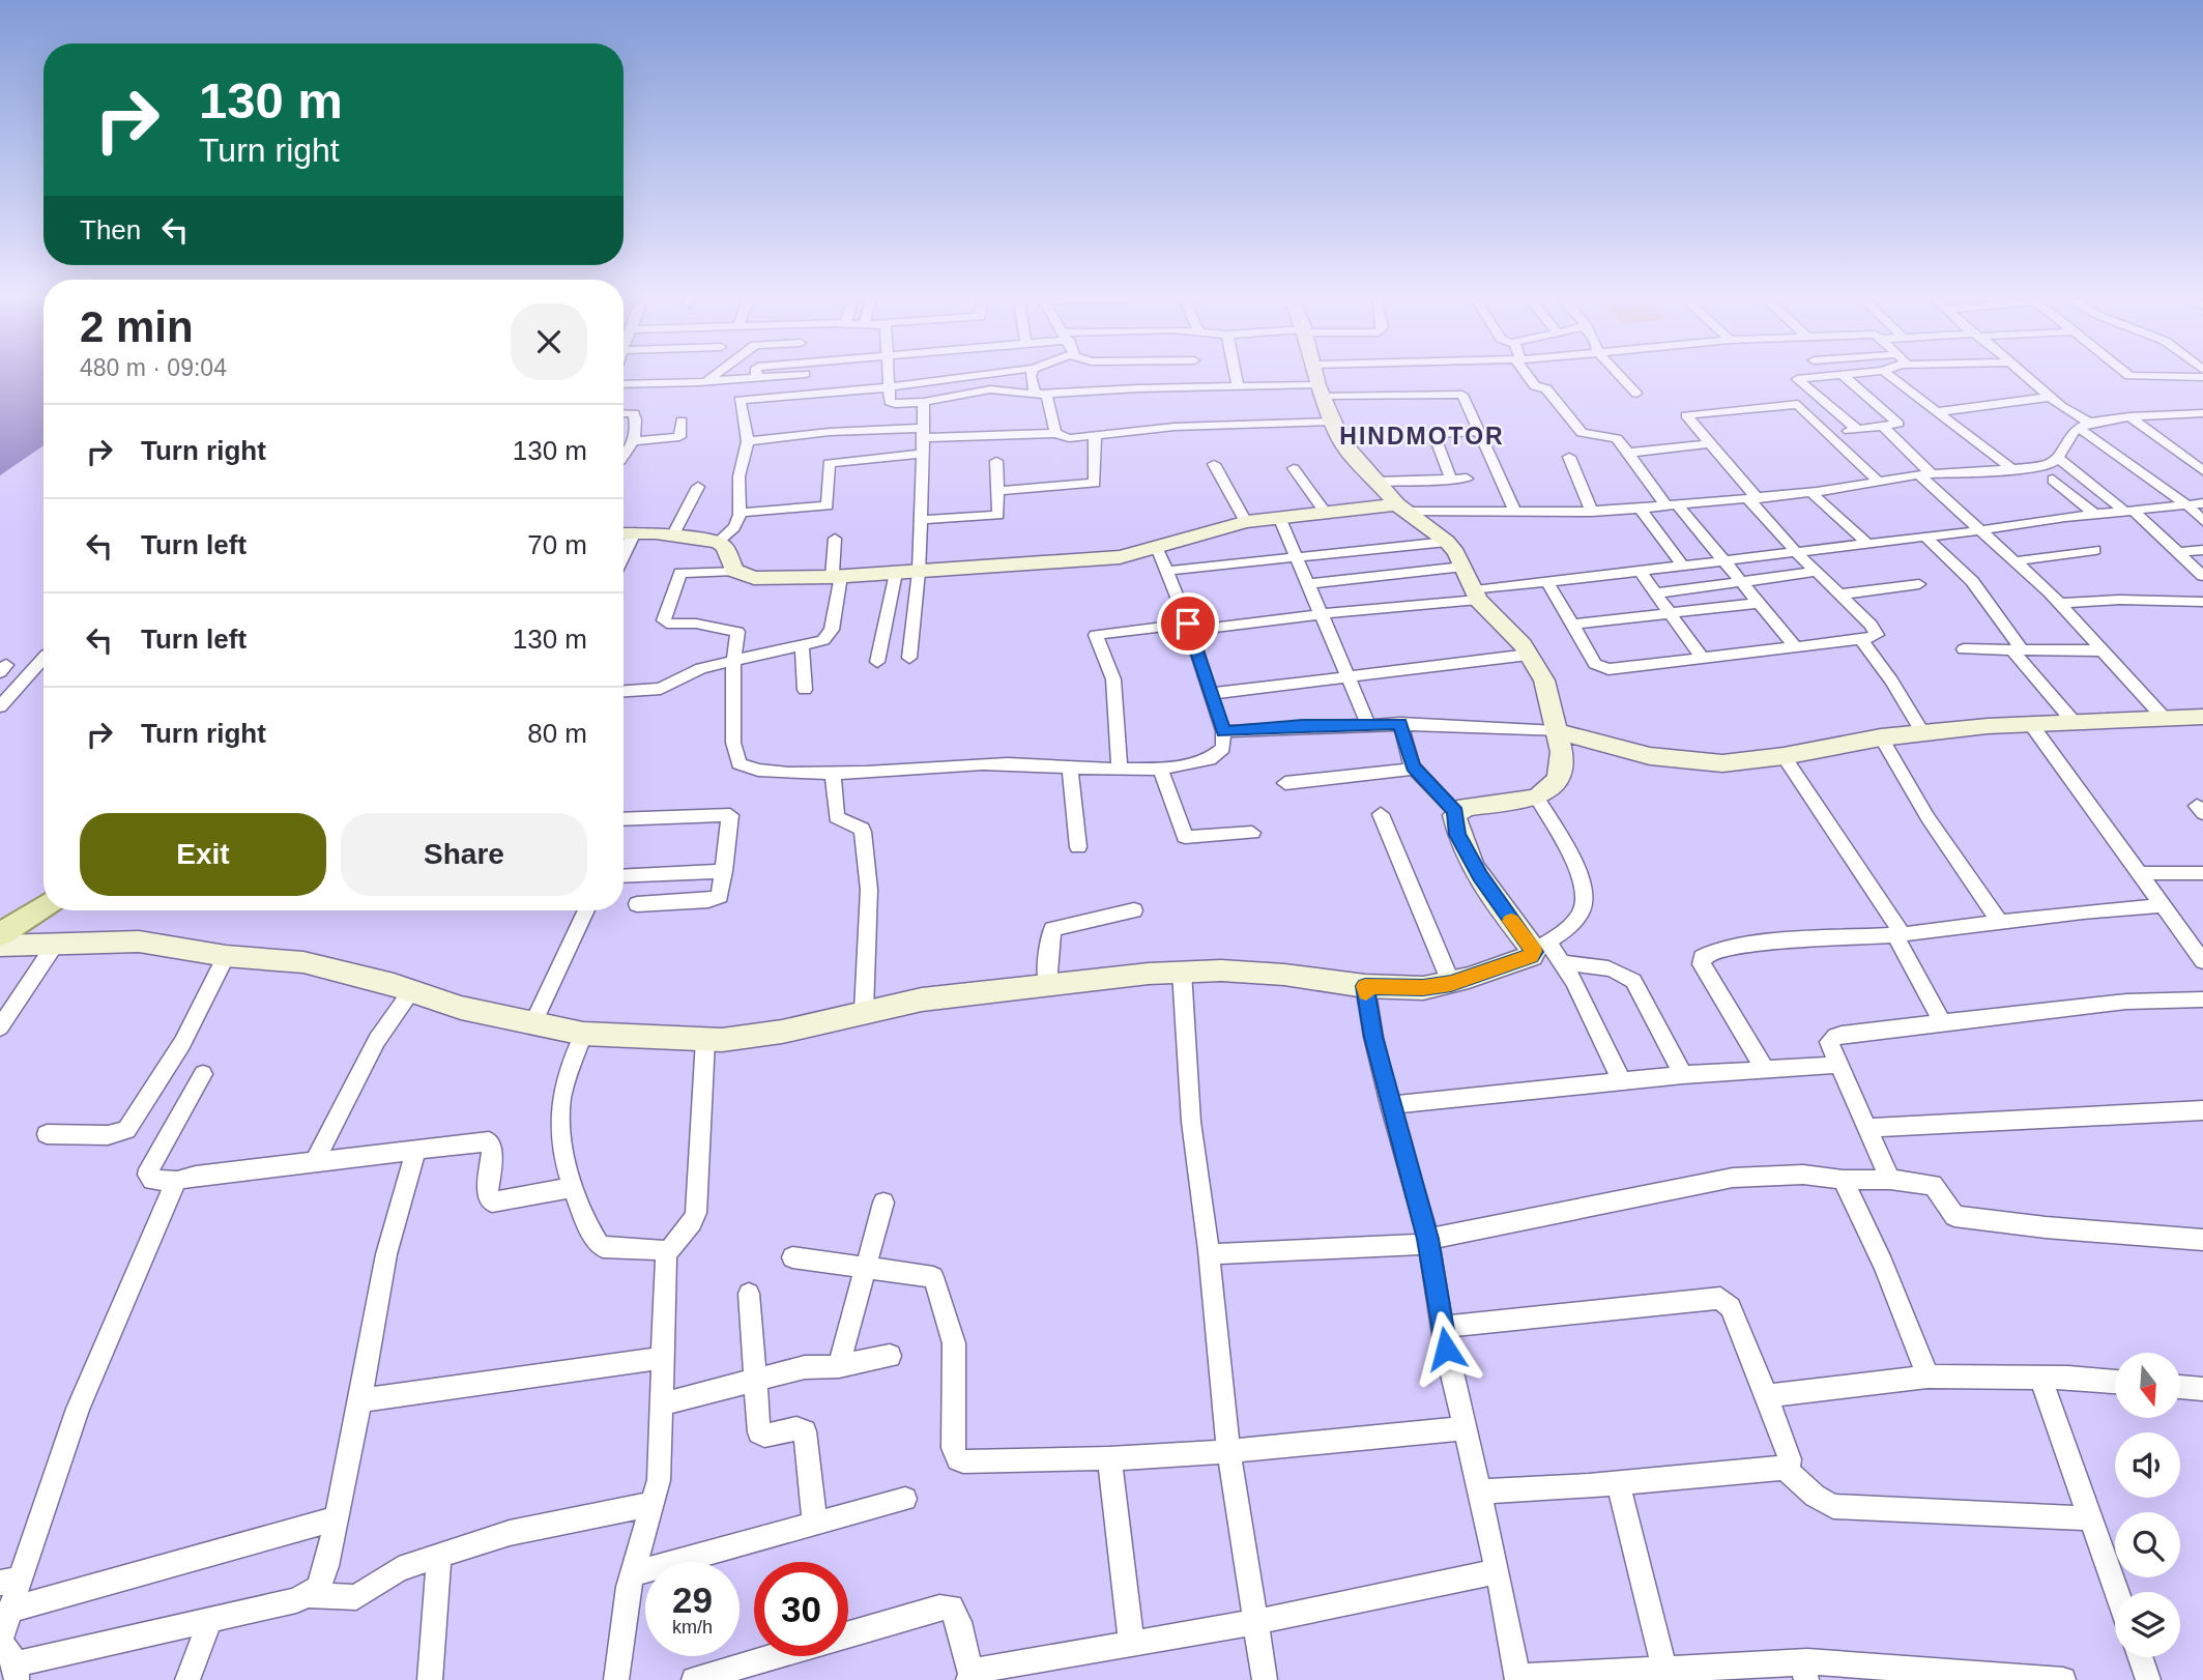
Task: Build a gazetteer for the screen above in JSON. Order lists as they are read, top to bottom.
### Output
{
  "districts": ["HINDMOTOR"],
  "north": "bottom",
  "page": {
    "turn": ["130 m", "Turn right"],
    "then": "Then",
    "heading": ["2 min", "480 m · 09:04"],
    "list": [
      {
        "name": "Turn right",
        "value": "130 m"
      },
      {
        "name": "Turn left",
        "value": "70 m"
      },
      {
        "name": "Turn left",
        "value": "130 m"
      },
      {
        "name": "Turn right",
        "value": "80 m"
      }
    ],
    "buttons": ["Exit", "Share"],
    "speed": "29 km/h",
    "limit": "30"
  }
}
